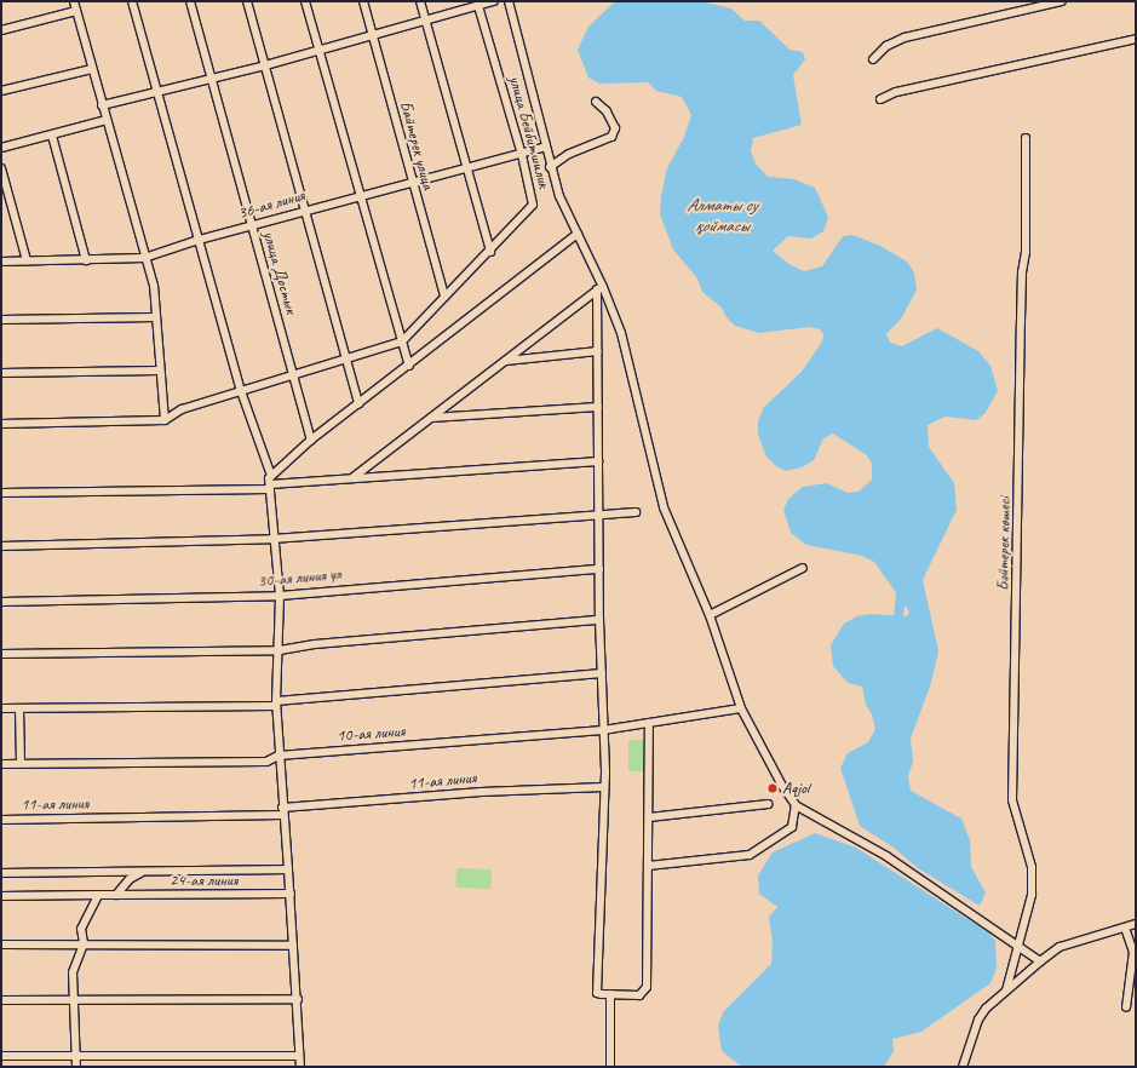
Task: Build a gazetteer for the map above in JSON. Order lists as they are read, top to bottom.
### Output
{
  "streets": {
    "street": [
      "улица Бейбитшилик",
      "Байтерек улица",
      "36-ая линия",
      "улица Достык",
      "Бәйтерек көшесі",
      "30-ая линия ул",
      "10-ая линия",
      "11-ая линия",
      "24-ая линия"
    ]
  },
  "crossings": [
    ["улица Бейбитшилик", "36-ая линия"],
    ["Байтерек улица", "36-ая линия"],
    ["36-ая линия", "улица Достык"]
  ],
  "water": ["Алматы су қоймасы"],
  "places": ["Aqjol"]
}
